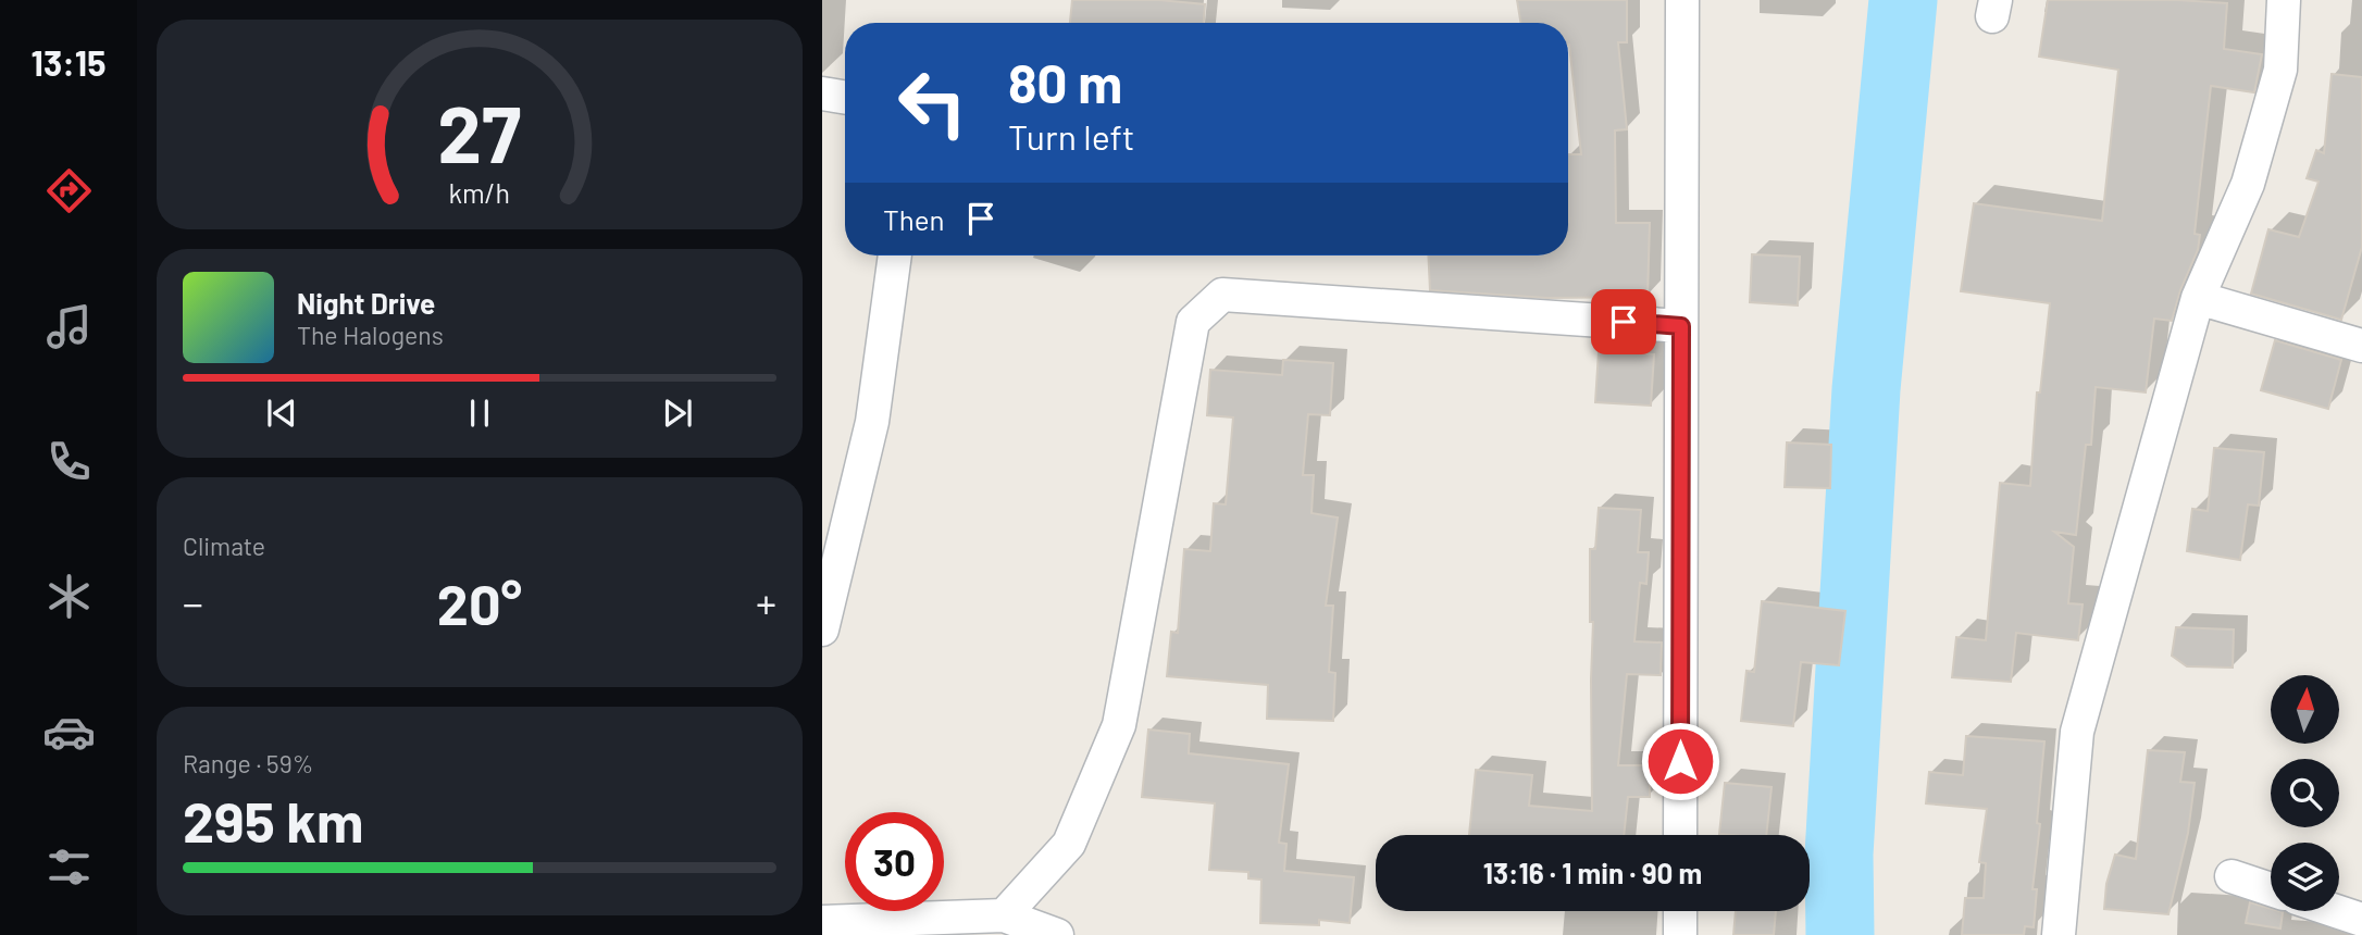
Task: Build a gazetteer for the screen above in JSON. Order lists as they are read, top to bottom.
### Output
{
  "north": "top",
  "page": {
    "tabs": "13:15",
    "turn": ["80 m", "Turn left"],
    "then": "Then",
    "song": ["Night Drive", "The Halogens"],
    "tile": [
      "Climate",
      ["Range · 59%", "295 km"]
    ],
    "heat": ["−", "20°", "+"],
    "limit": "30",
    "trip": "13:16 · 1 min · 90 m",
    "gauge": ["27", "km/h"]
  }
}
